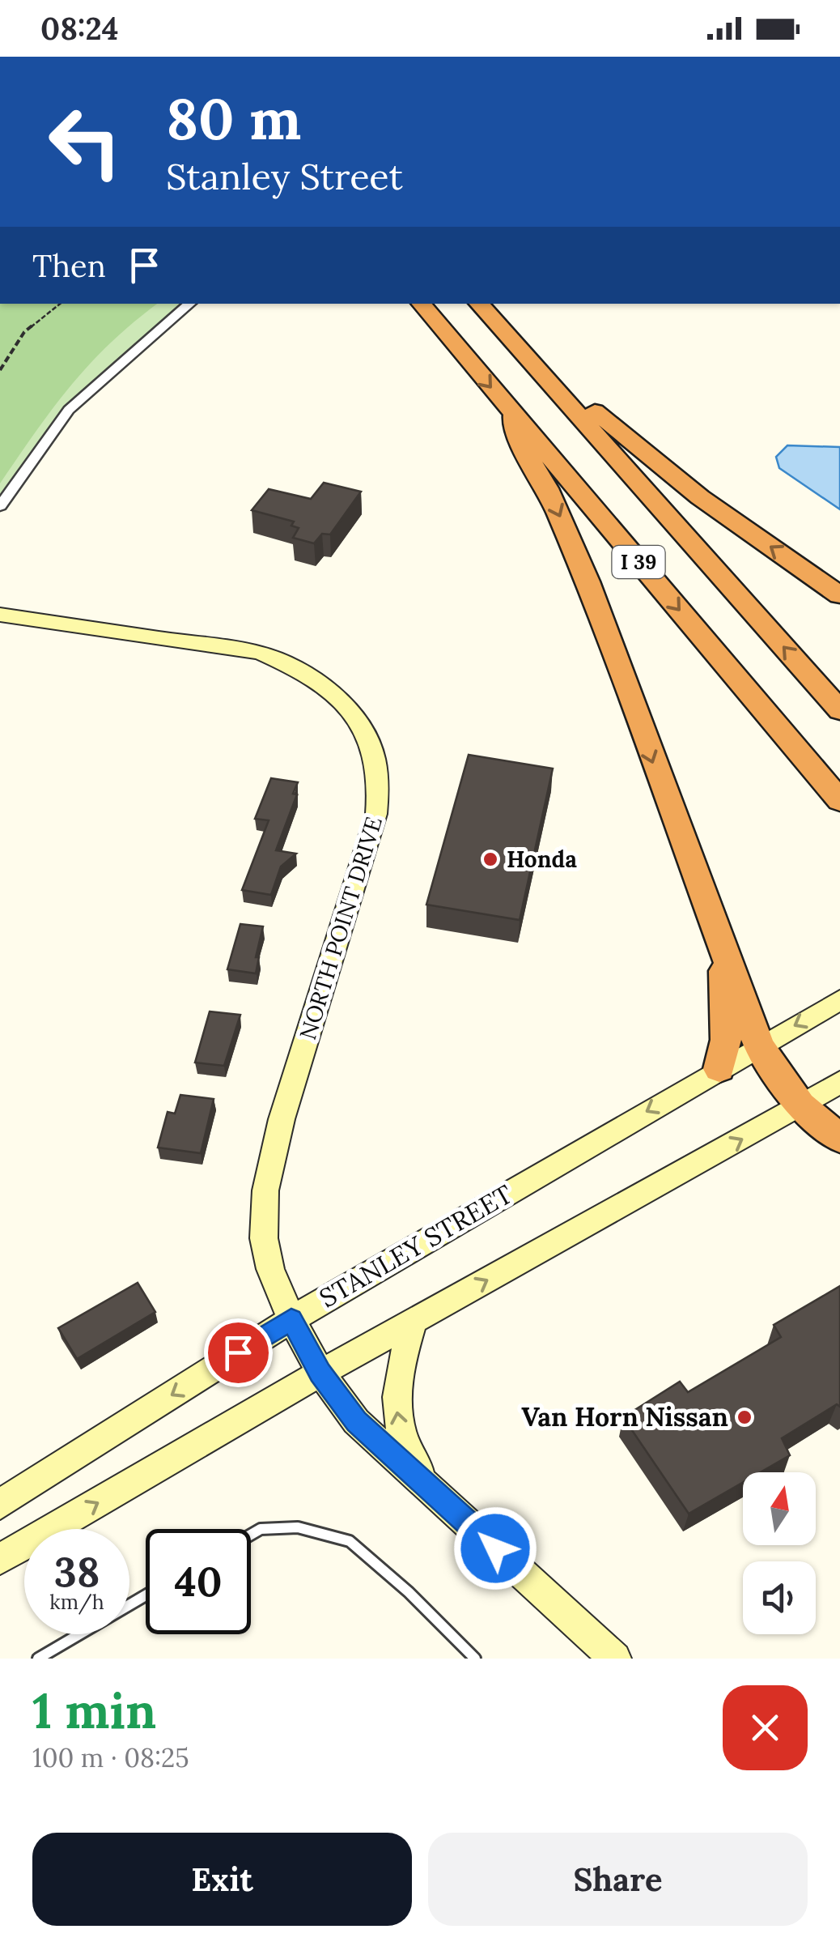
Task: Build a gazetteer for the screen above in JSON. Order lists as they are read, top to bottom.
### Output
{
  "streets": {
    "highway": ["I 39"],
    "street": ["NORTH POINT DRIVE", "STANLEY STREET"]
  },
  "crossings": [
    ["NORTH POINT DRIVE", "STANLEY STREET"]
  ],
  "places": ["Honda", "Van Horn Nissan"],
  "north": "top",
  "page": {
    "status": "08:24",
    "turn": ["80 m", "Stanley Street"],
    "then": "Then",
    "speed": "38 km/h",
    "limit": "40",
    "heading": ["1 min", "100 m · 08:25"],
    "buttons": ["Exit", "Share"]
  }
}
